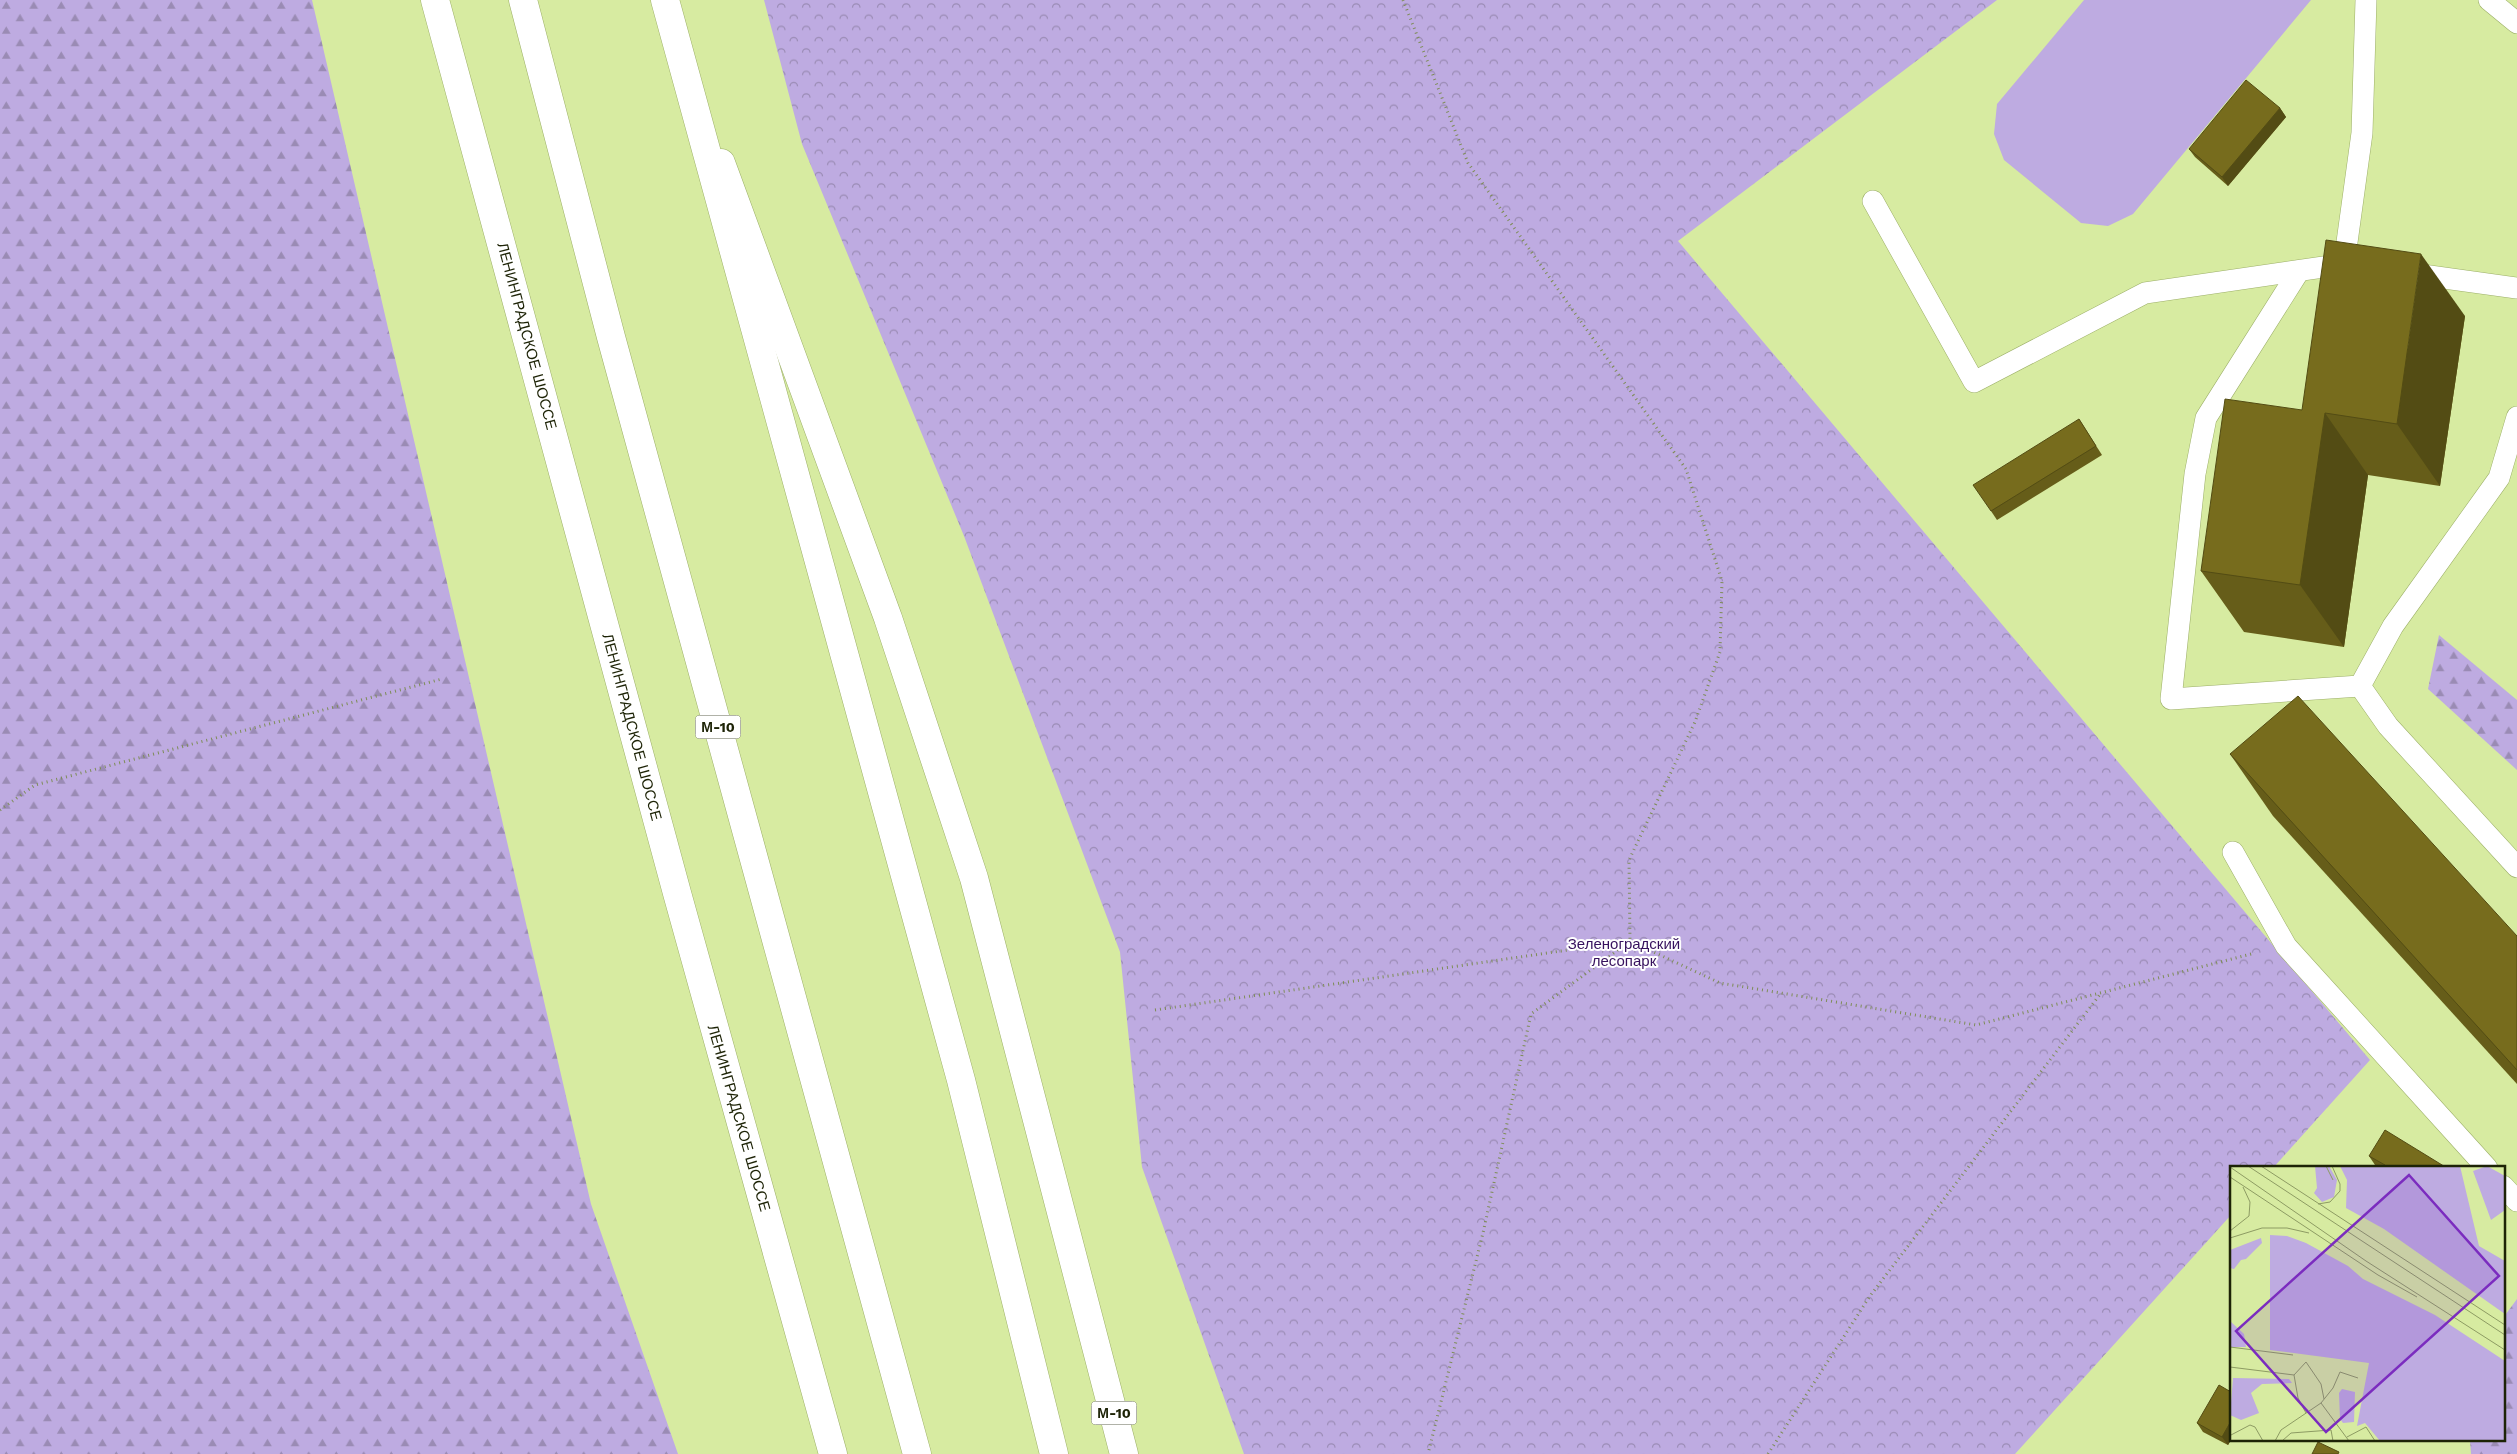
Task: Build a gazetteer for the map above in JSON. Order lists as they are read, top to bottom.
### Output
{
  "streets": {
    "main road": ["ЛЕНИНГРАДСКОЕ ШОССЕ", "М-10"]
  },
  "parks": ["Зеленоградский лесопарк"]
}
